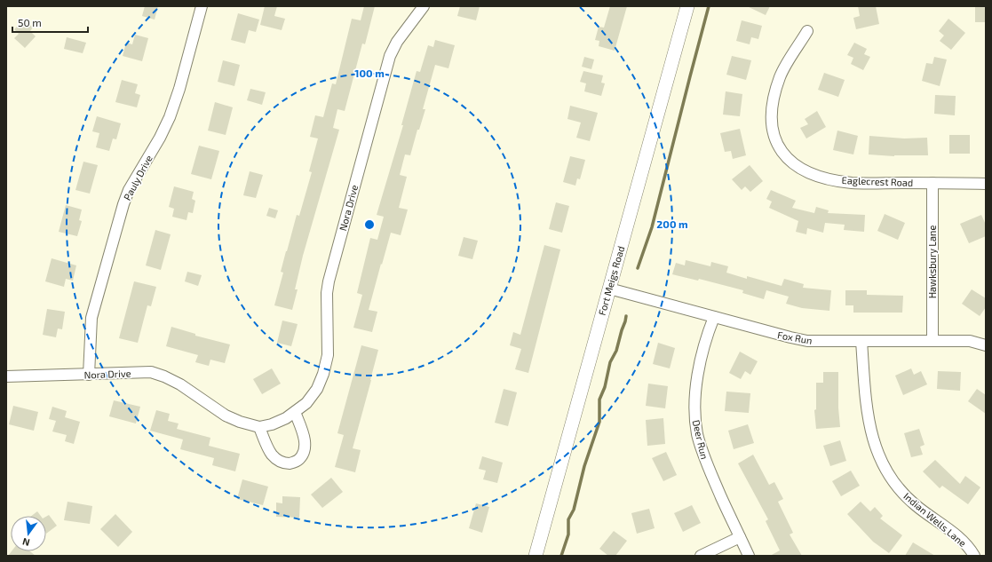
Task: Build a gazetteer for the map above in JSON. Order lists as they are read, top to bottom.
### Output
{
  "streets": {
    "street": [
      "Pauly Drive",
      "Eaglecrest Road",
      "Nora Drive",
      "Hawksbury Lane",
      "Fort Meigs Road",
      "Fox Run",
      "Deer Run",
      "Indian Wells Lane"
    ]
  },
  "crossings": [
    ["Pauly Drive", "Nora Drive"],
    ["Eaglecrest Road", "Hawksbury Lane"],
    ["Hawksbury Lane", "Fox Run"],
    ["Fort Meigs Road", "Fox Run"],
    ["Fox Run", "Deer Run"],
    ["Fox Run", "Indian Wells Lane"]
  ],
  "scale_bar": "50 m",
  "north": "bottom",
  "rings": ["100 m", "200 m"]
}
